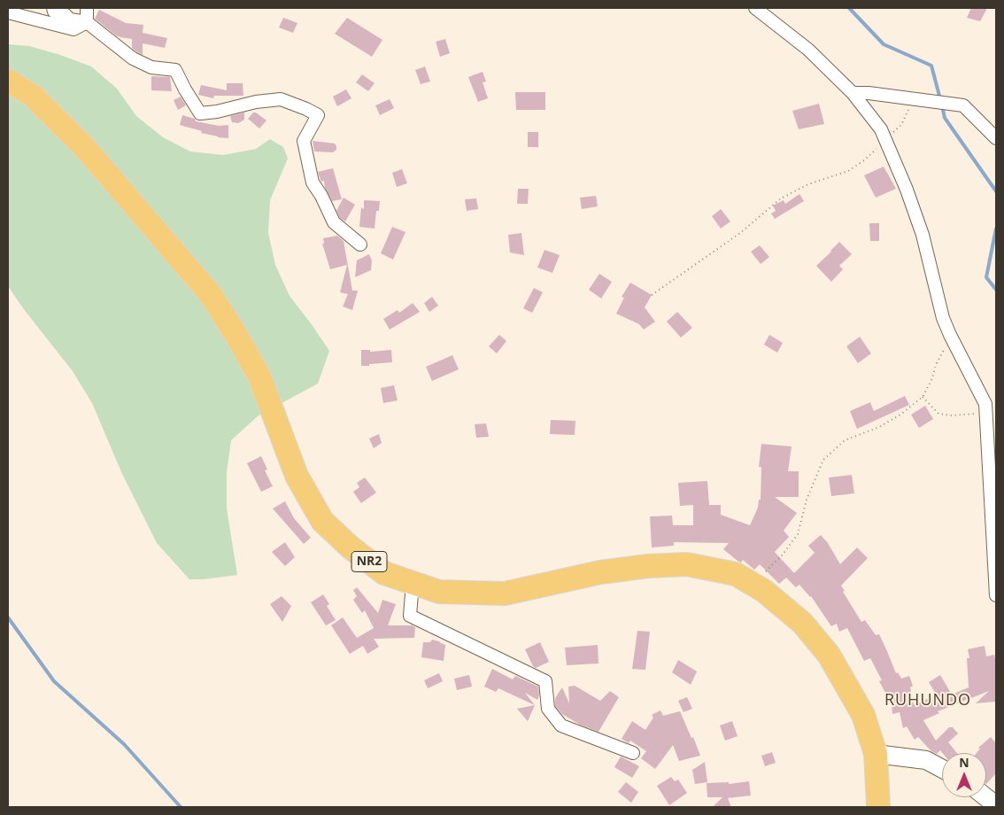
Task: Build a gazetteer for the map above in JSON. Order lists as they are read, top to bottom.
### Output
{
  "streets": {
    "highway": ["NR2"]
  },
  "districts": ["RUHUNDO"],
  "north": "top"
}
